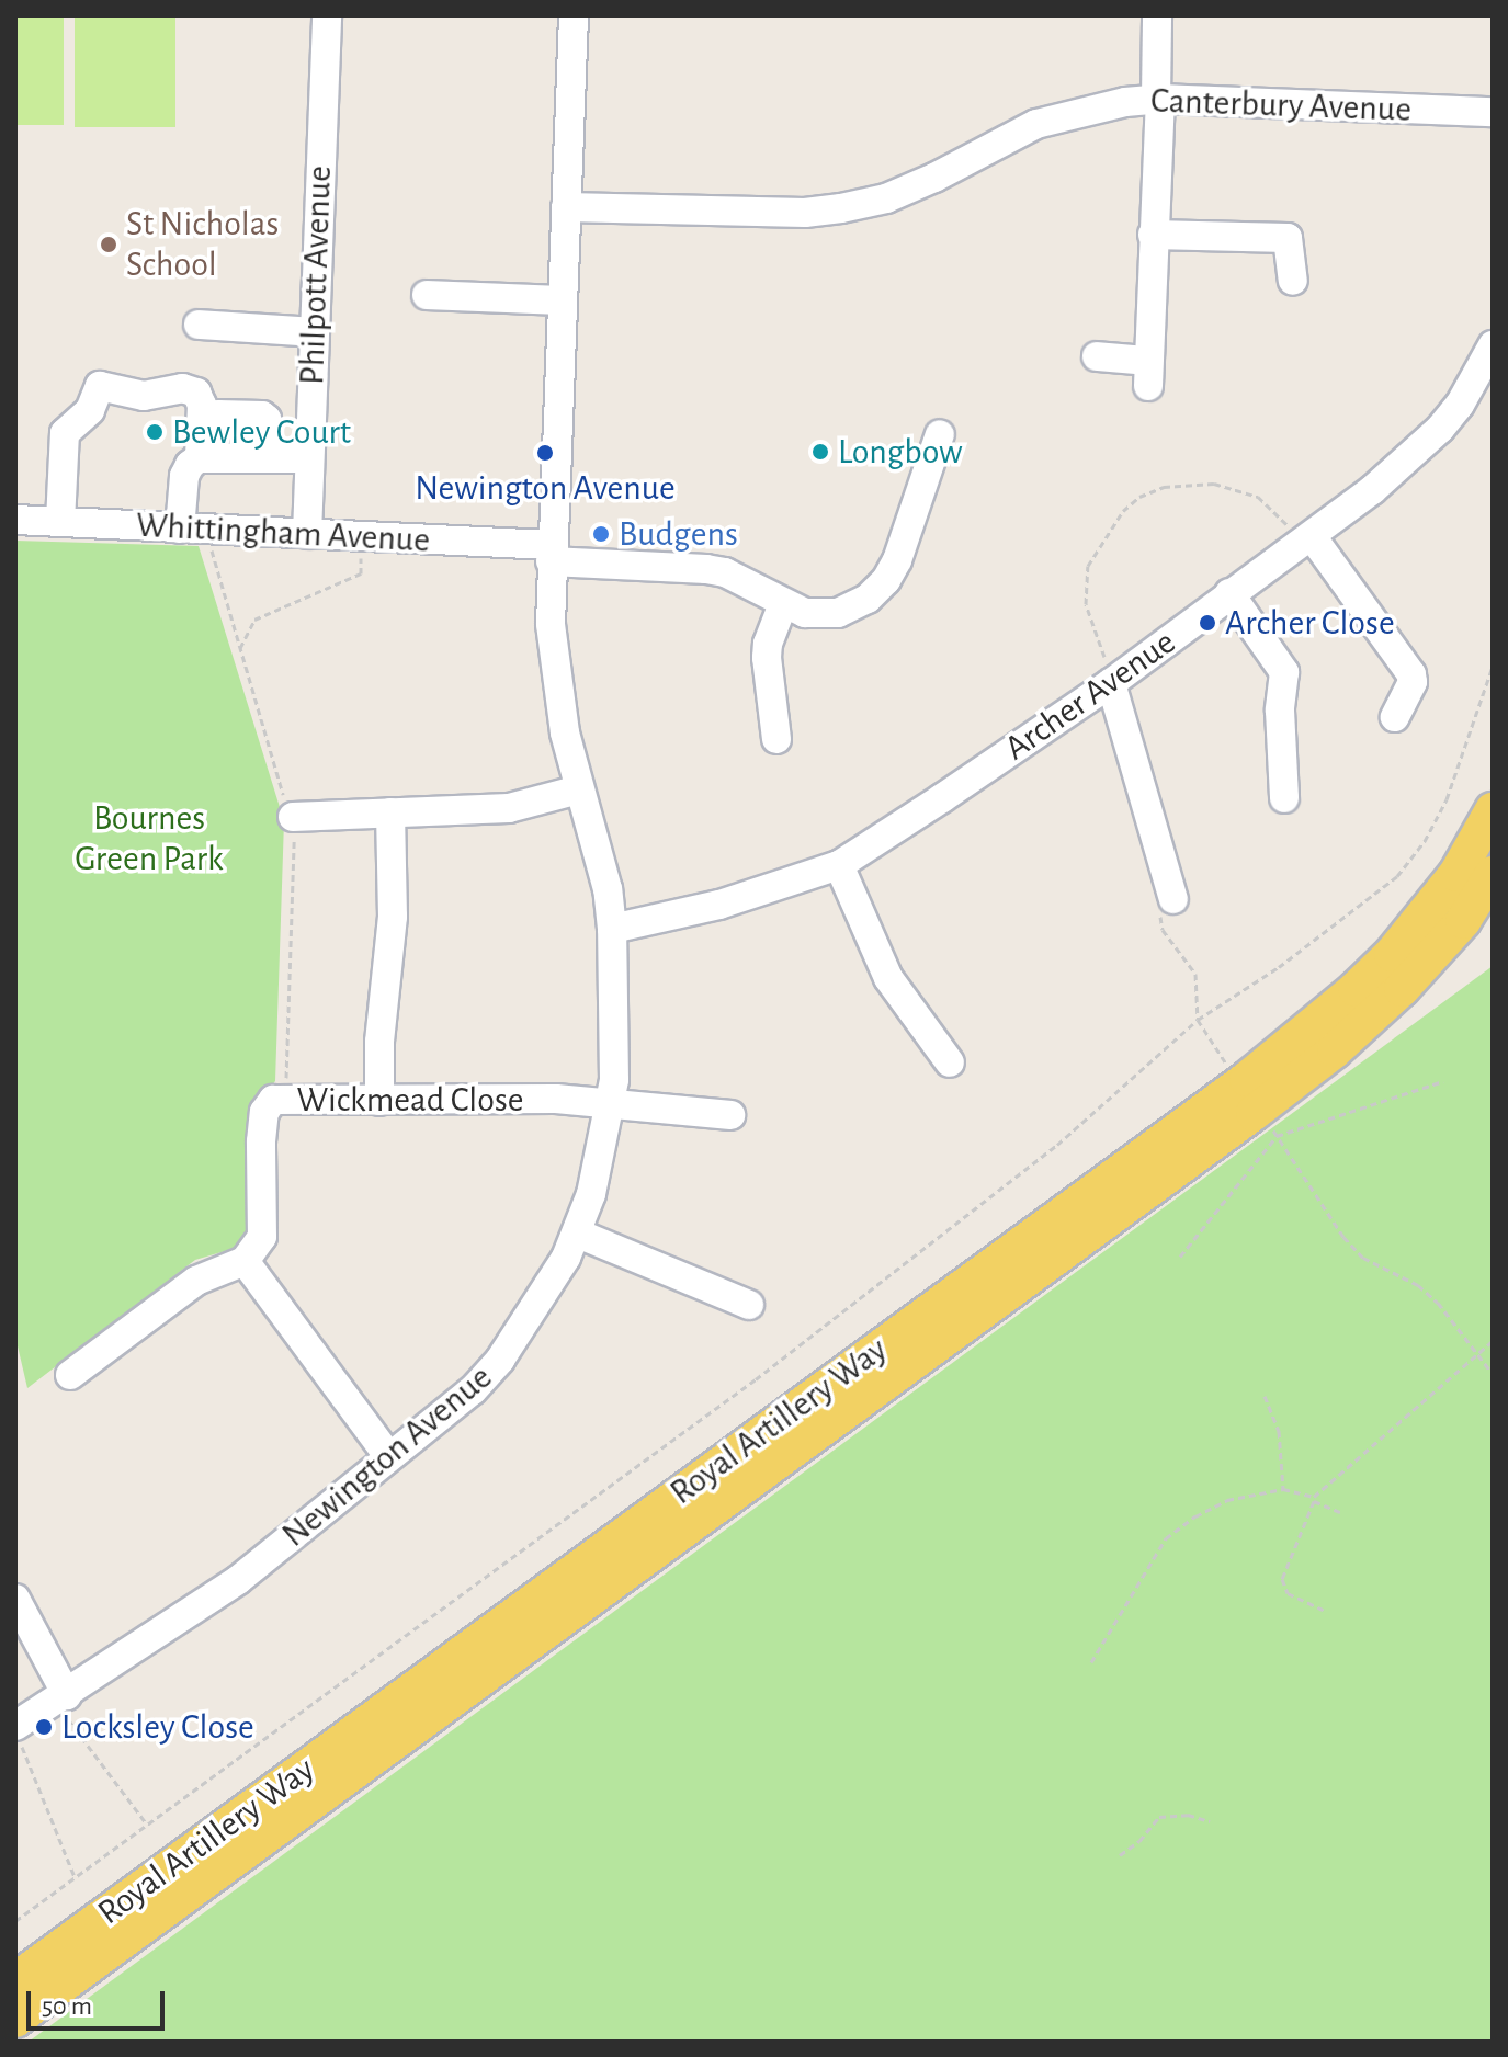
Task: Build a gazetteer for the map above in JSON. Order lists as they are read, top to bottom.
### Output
{
  "streets": {
    "main road": ["Royal Artillery Way"],
    "street": [
      "Canterbury Avenue",
      "Philpott Avenue",
      "Whittingham Avenue",
      "Archer Avenue",
      "Wickmead Close",
      "Newington Avenue"
    ]
  },
  "crossings": [
    ["Canterbury Avenue", "Newington Avenue"],
    ["Philpott Avenue", "Whittingham Avenue"],
    ["Whittingham Avenue", "Newington Avenue"],
    ["Archer Avenue", "Newington Avenue"],
    ["Wickmead Close", "Newington Avenue"]
  ],
  "parks": ["Bournes Green Park"],
  "places": [
    "St Nicholas School",
    "Bewley Court",
    "Longbow",
    "Newington Avenue",
    "Budgens",
    "Archer Close",
    "Locksley Close"
  ],
  "scale_bar": "50 m"
}
